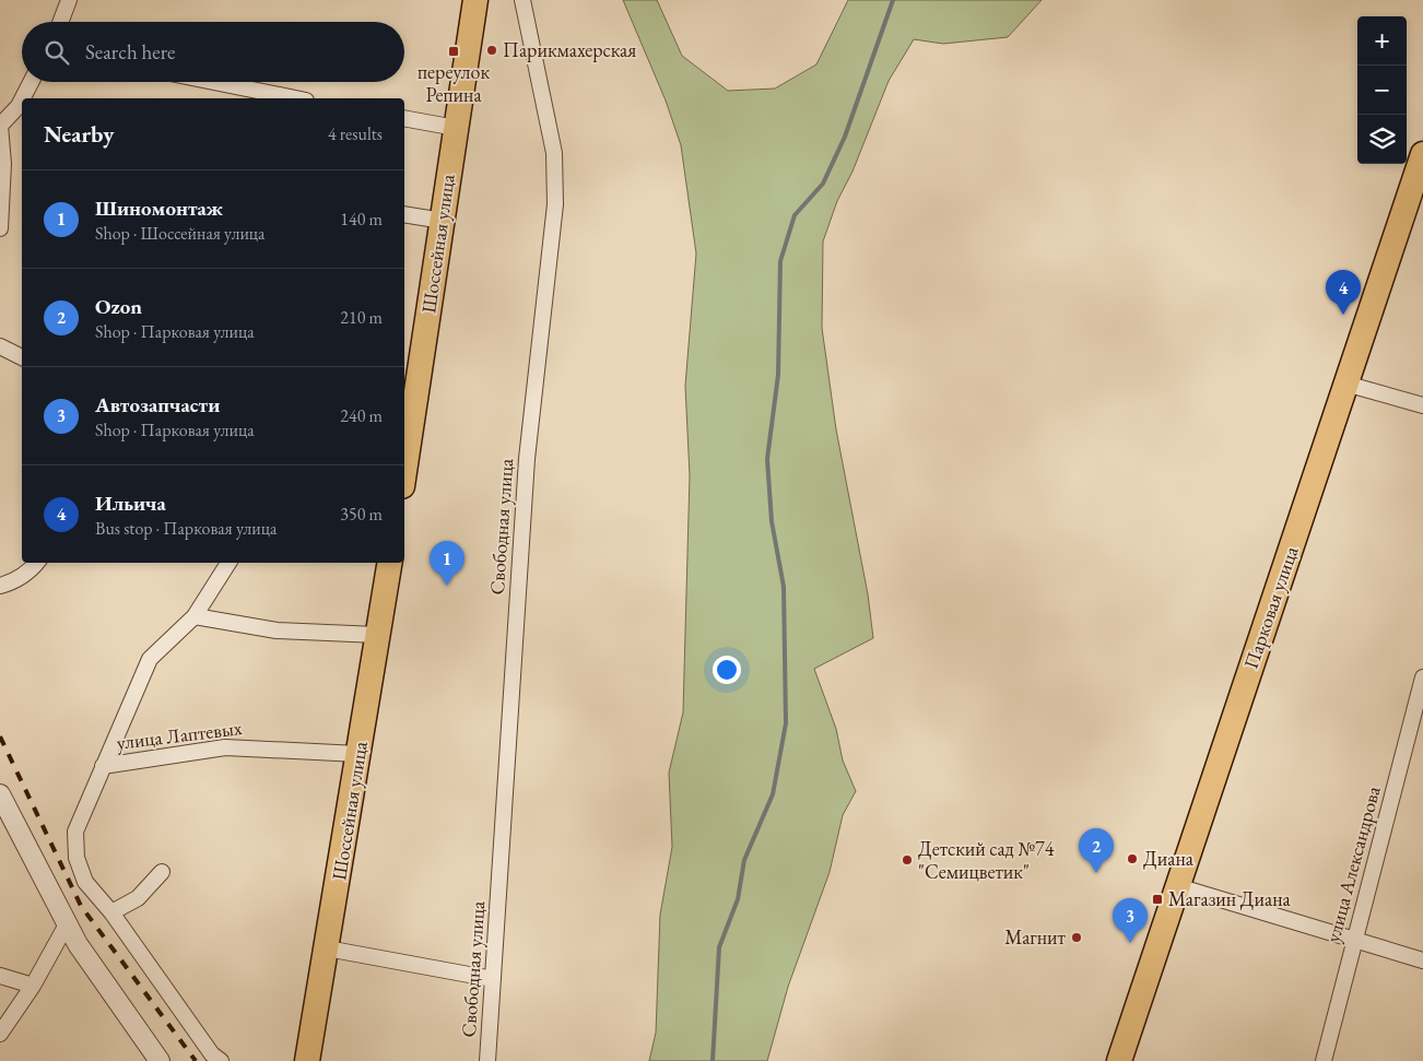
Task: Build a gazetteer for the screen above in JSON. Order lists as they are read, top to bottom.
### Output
{
  "streets": {
    "main road": ["Шоссейная улица", "Парковая улица"],
    "street": ["Свободная улица", "улица Лаптевых", "улица Александрова"]
  },
  "crossings": [
    ["Шоссейная улица", "улица Лаптевых"]
  ],
  "places": {
    "other": [
      "Парикмахерская",
      "Диана",
      "Детский сад №74 \"Семицветик\"",
      "Магнит"
    ],
    "transit": ["переулок Репина", "Магазин Диана"]
  },
  "page": {
    "map_buttons": ["+", "−"],
    "search": "Search here",
    "heading": ["Nearby", "4 results"],
    "list": [
      {
        "mark": "1",
        "name": "Шиномонтаж",
        "note": "Shop · Шоссейная улица",
        "value": "140 m"
      },
      {
        "mark": "2",
        "name": "Ozon",
        "note": "Shop · Парковая улица",
        "value": "210 m"
      },
      {
        "mark": "3",
        "name": "Автозапчасти",
        "note": "Shop · Парковая улица",
        "value": "240 m"
      },
      {
        "mark": "4",
        "name": "Ильича",
        "note": "Bus stop · Парковая улица",
        "value": "350 m"
      }
    ],
    "pins": [
      "4",
      "1",
      "2",
      "3"
    ]
  }
}
